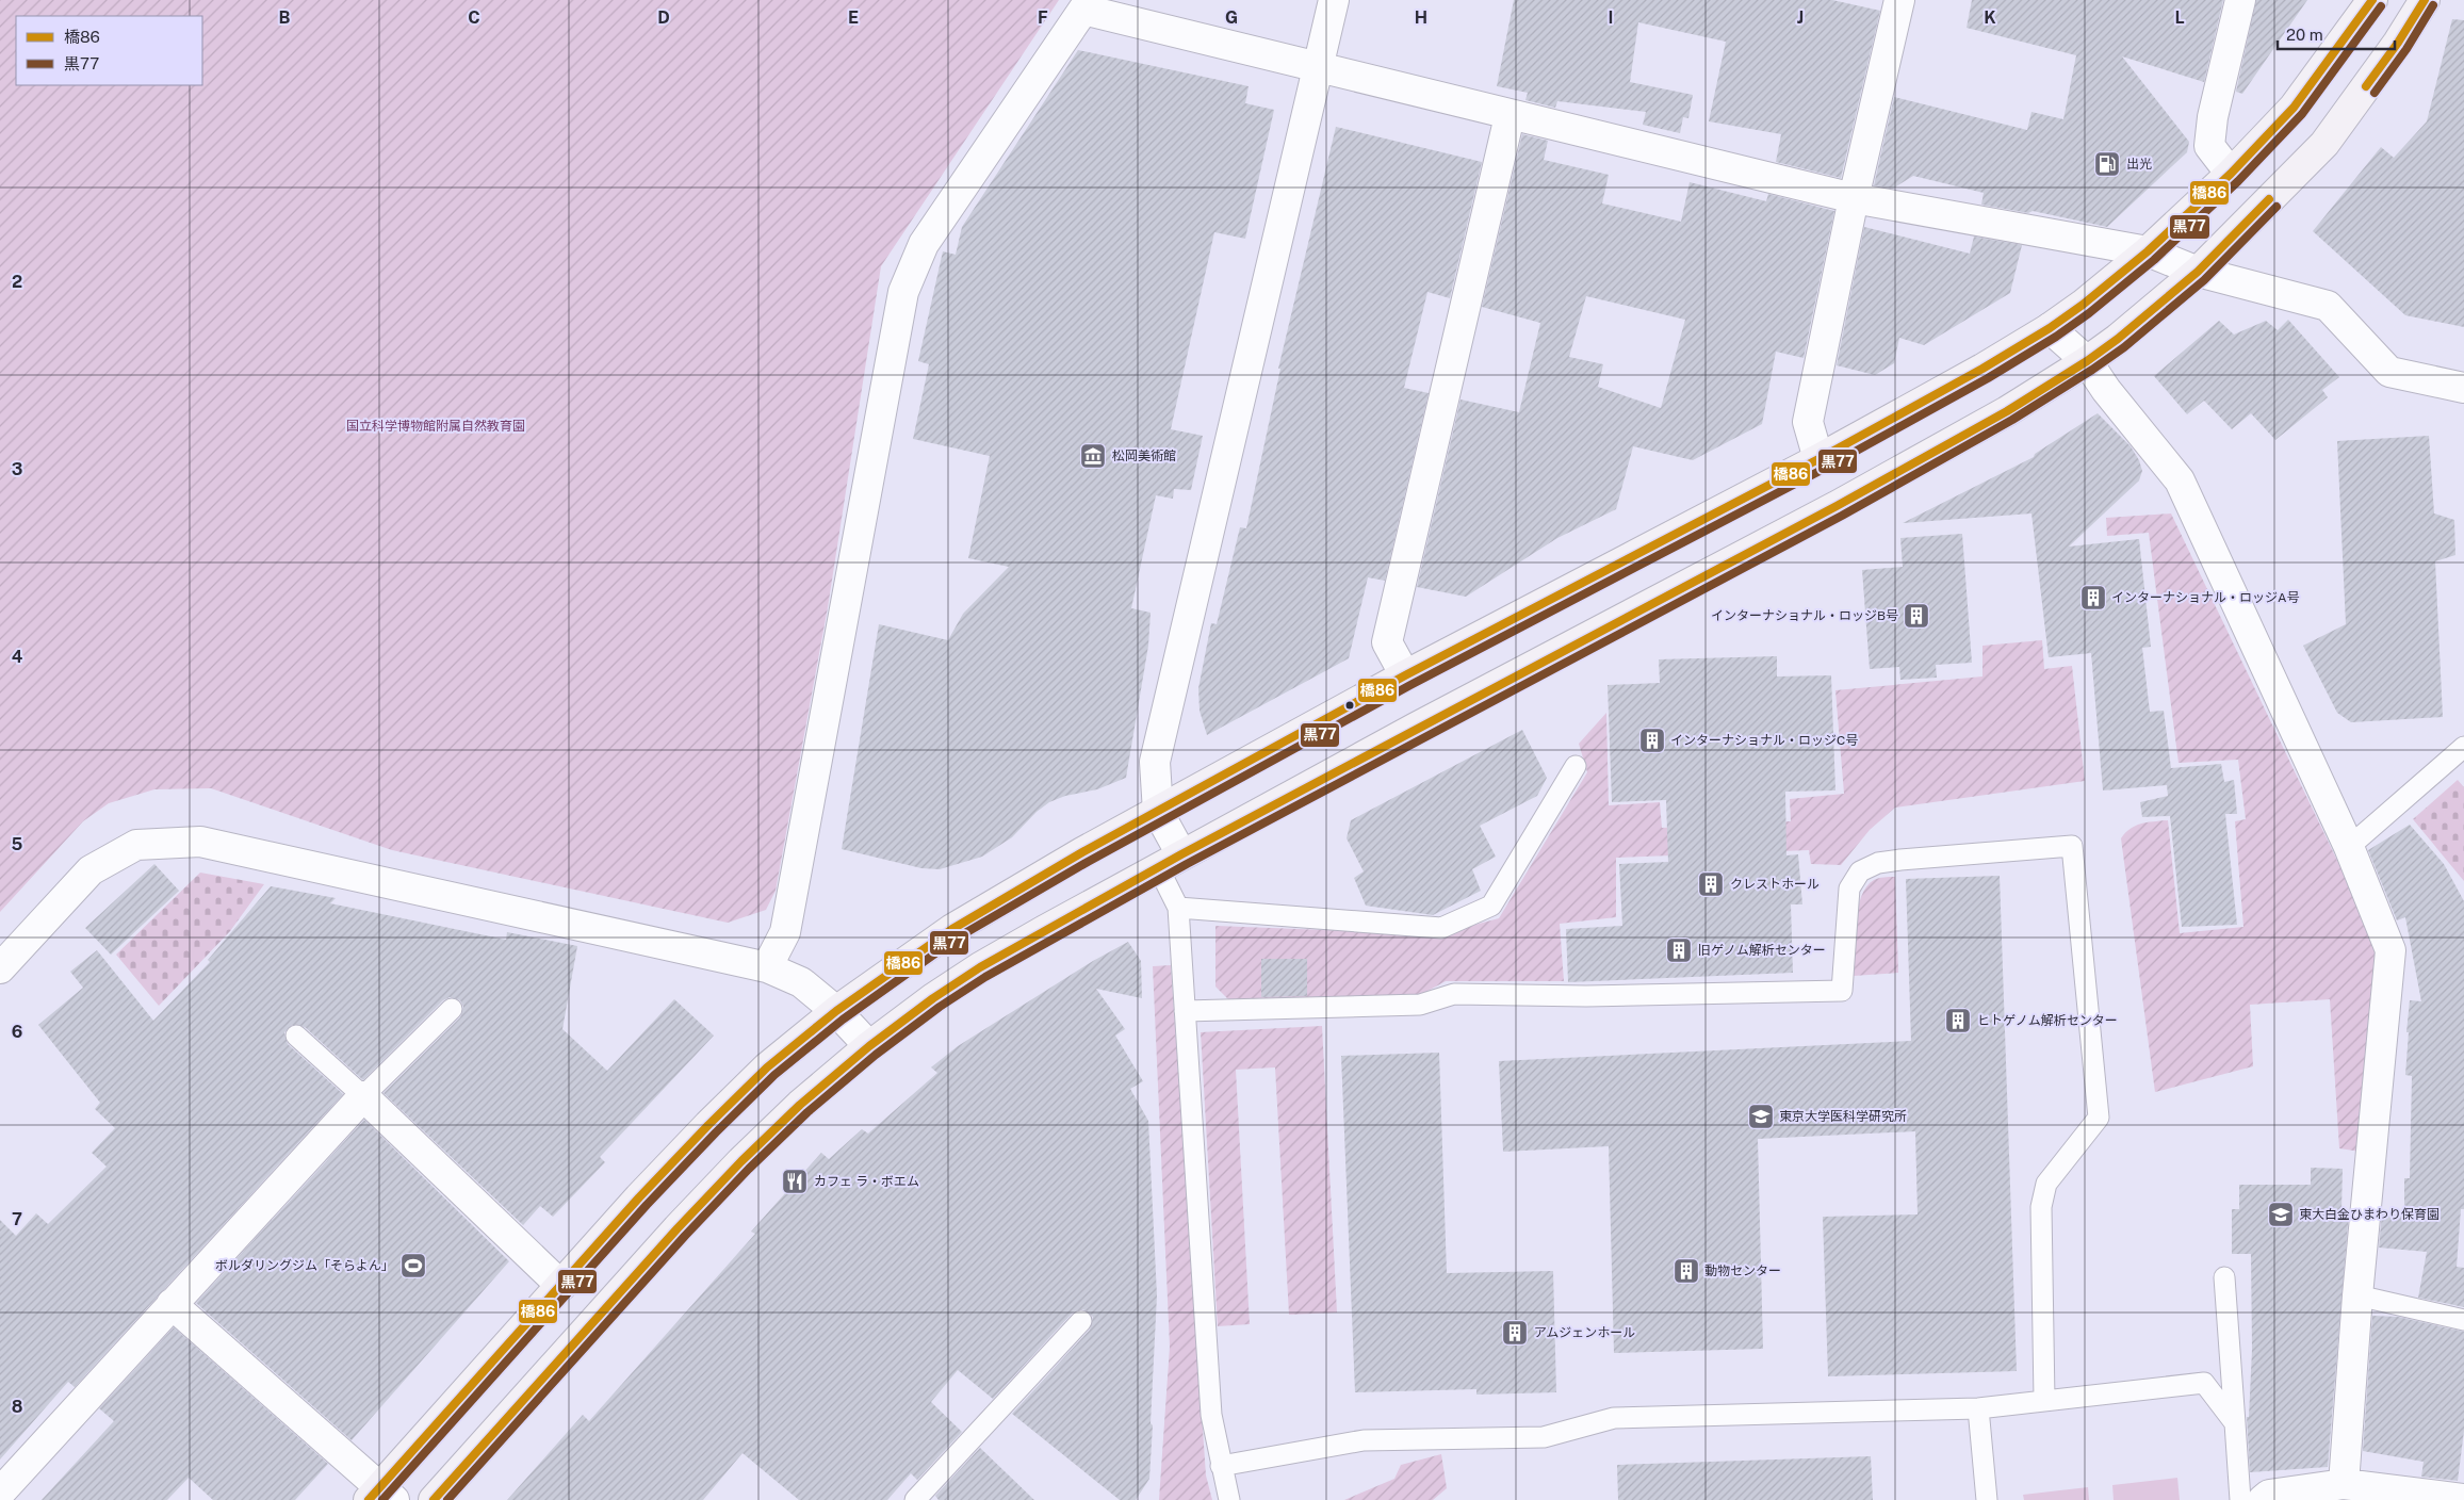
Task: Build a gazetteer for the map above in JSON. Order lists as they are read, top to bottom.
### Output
{
  "parks": ["国立科学博物館附属自然教育園"],
  "places": {
    "fuel station": ["出光"],
    "museum": ["松岡美術館"],
    "building": [
      "インターナショナル・ロッジA号",
      "インターナショナル・ロッジB号",
      "インターナショナル・ロッジC号",
      "クレストホール",
      "旧ゲノム解析センター",
      "ヒトゲノム解析センター",
      "動物センター",
      "アムジェンホール"
    ],
    "school or university": ["東京大学医科学研究所", "東大白金ひまわり保育園"],
    "restaurant": ["カフェ ラ・ボエム"],
    "sports": ["ボルダリングジム「そらよん」"]
  },
  "lines": ["transit line 橋86", "transit line 黒77"],
  "legend": ["橋86", "黒77"],
  "scale_bar": "20 m",
  "grid": {
    "columns": [
      "B",
      "C",
      "D",
      "E",
      "F",
      "G",
      "H",
      "I",
      "J",
      "K",
      "L"
    ],
    "rows": [
      "2",
      "3",
      "4",
      "5",
      "6",
      "7",
      "8"
    ]
  }
}
